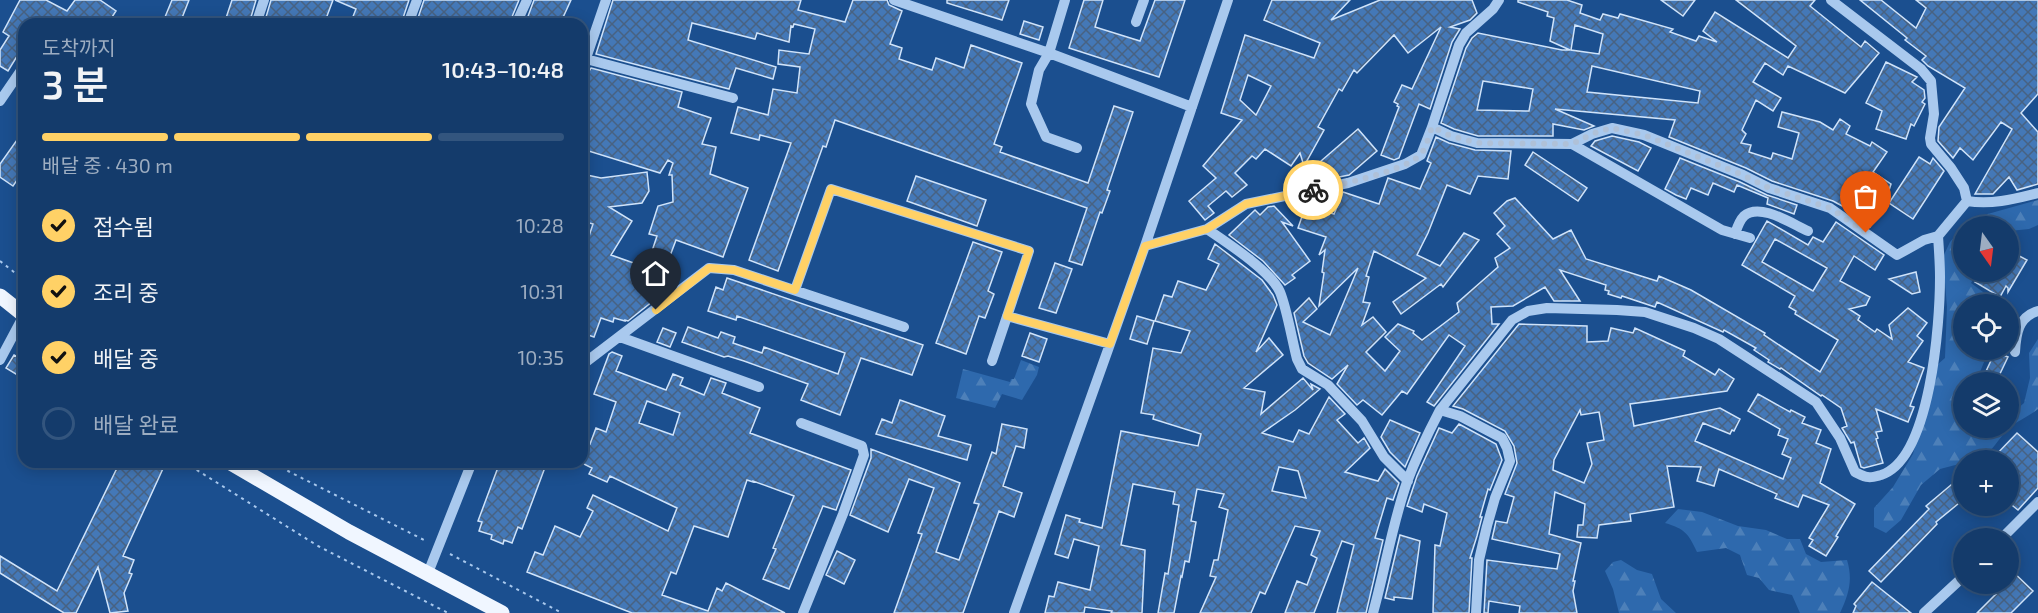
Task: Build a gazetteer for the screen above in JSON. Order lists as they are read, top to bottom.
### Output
{
  "north": "bottom",
  "page": {
    "heading": ["3 분", "도착까지", "10:43–10:48"],
    "bar": "배달 중 · 430 m",
    "list": [
      ["접수됨", "10:28"],
      ["조리 중", "10:31"],
      ["배달 중", "10:35"],
      "배달 완료"
    ],
    "map_buttons": ["+", "−"]
  }
}
